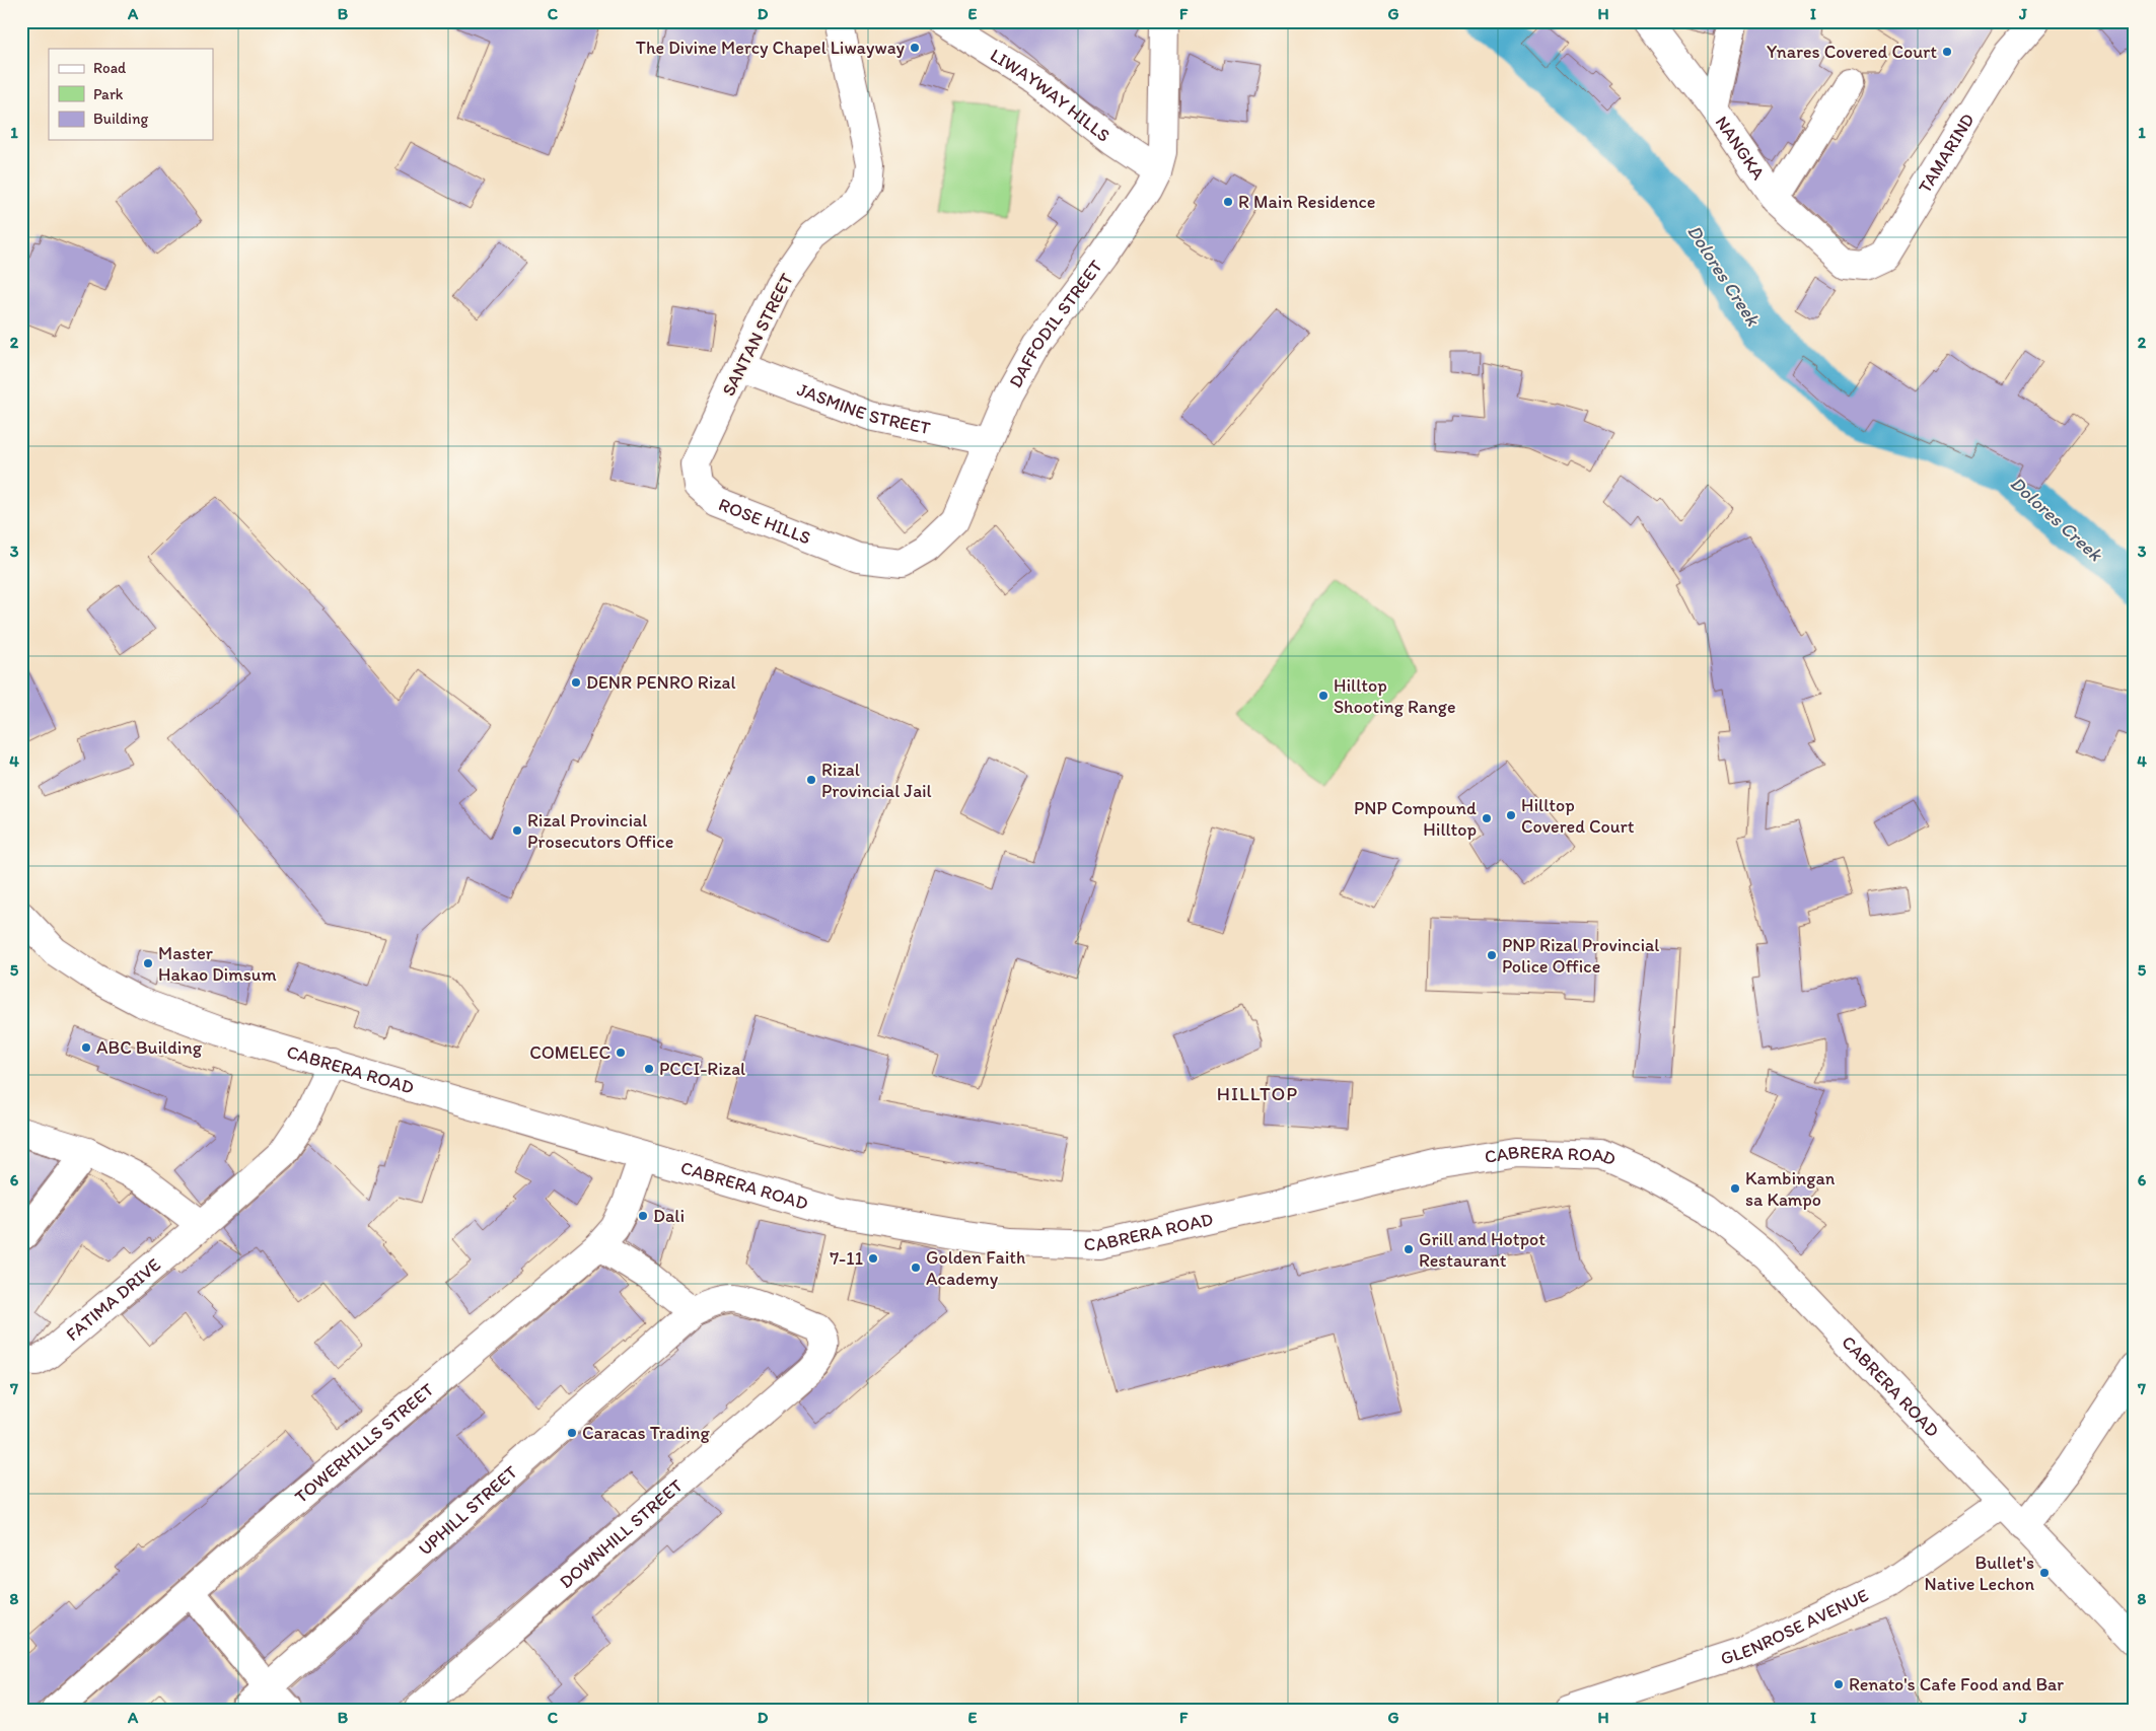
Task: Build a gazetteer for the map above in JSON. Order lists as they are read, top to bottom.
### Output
{
  "streets": {
    "street": [
      "LIWAYWAY HILLS",
      "NANGKA",
      "TAMARIND",
      "DAFFODIL STREET",
      "SANTAN STREET",
      "JASMINE STREET",
      "ROSE HILLS",
      "CABRERA ROAD",
      "FATIMA DRIVE",
      "TOWERHILLS STREET",
      "UPHILL STREET",
      "DOWNHILL STREET",
      "GLENROSE AVENUE"
    ]
  },
  "crossings": [
    ["LIWAYWAY HILLS", "DAFFODIL STREET"],
    ["NANGKA", "TAMARIND"],
    ["DAFFODIL STREET", "JASMINE STREET"],
    ["DAFFODIL STREET", "ROSE HILLS"],
    ["SANTAN STREET", "JASMINE STREET"],
    ["SANTAN STREET", "ROSE HILLS"],
    ["CABRERA ROAD", "FATIMA DRIVE"],
    ["CABRERA ROAD", "TOWERHILLS STREET"],
    ["CABRERA ROAD", "GLENROSE AVENUE"],
    ["UPHILL STREET", "DOWNHILL STREET"]
  ],
  "districts": ["HILLTOP"],
  "water": ["Dolores Creek"],
  "places": [
    "The Divine Mercy Chapel Liwayway",
    "Ynares Covered Court",
    "R Main Residence",
    "DENR PENRO Rizal",
    "Hilltop Shooting Range",
    "Rizal Provincial Jail",
    "Hilltop Covered Court",
    "PNP Compound Hilltop",
    "Rizal Provincial Prosecutors Office",
    "PNP Rizal Provincial Police Office",
    "Master Hakao Dimsum",
    "ABC Building",
    "COMELEC",
    "PCCI-Rizal",
    "Kambingan sa Kampo",
    "Dali",
    "Grill and Hotpot Restaurant",
    "7-11",
    "Golden Faith Academy",
    "Caracas Trading",
    "Bullet's Native Lechon",
    "Renato's Cafe Food and Bar"
  ],
  "legend": ["Road", "Park", "Building"],
  "grid": {
    "columns": [
      "A",
      "B",
      "C",
      "D",
      "E",
      "F",
      "G",
      "H",
      "I",
      "J"
    ],
    "rows": [
      "1",
      "2",
      "3",
      "4",
      "5",
      "6",
      "7",
      "8"
    ]
  }
}
